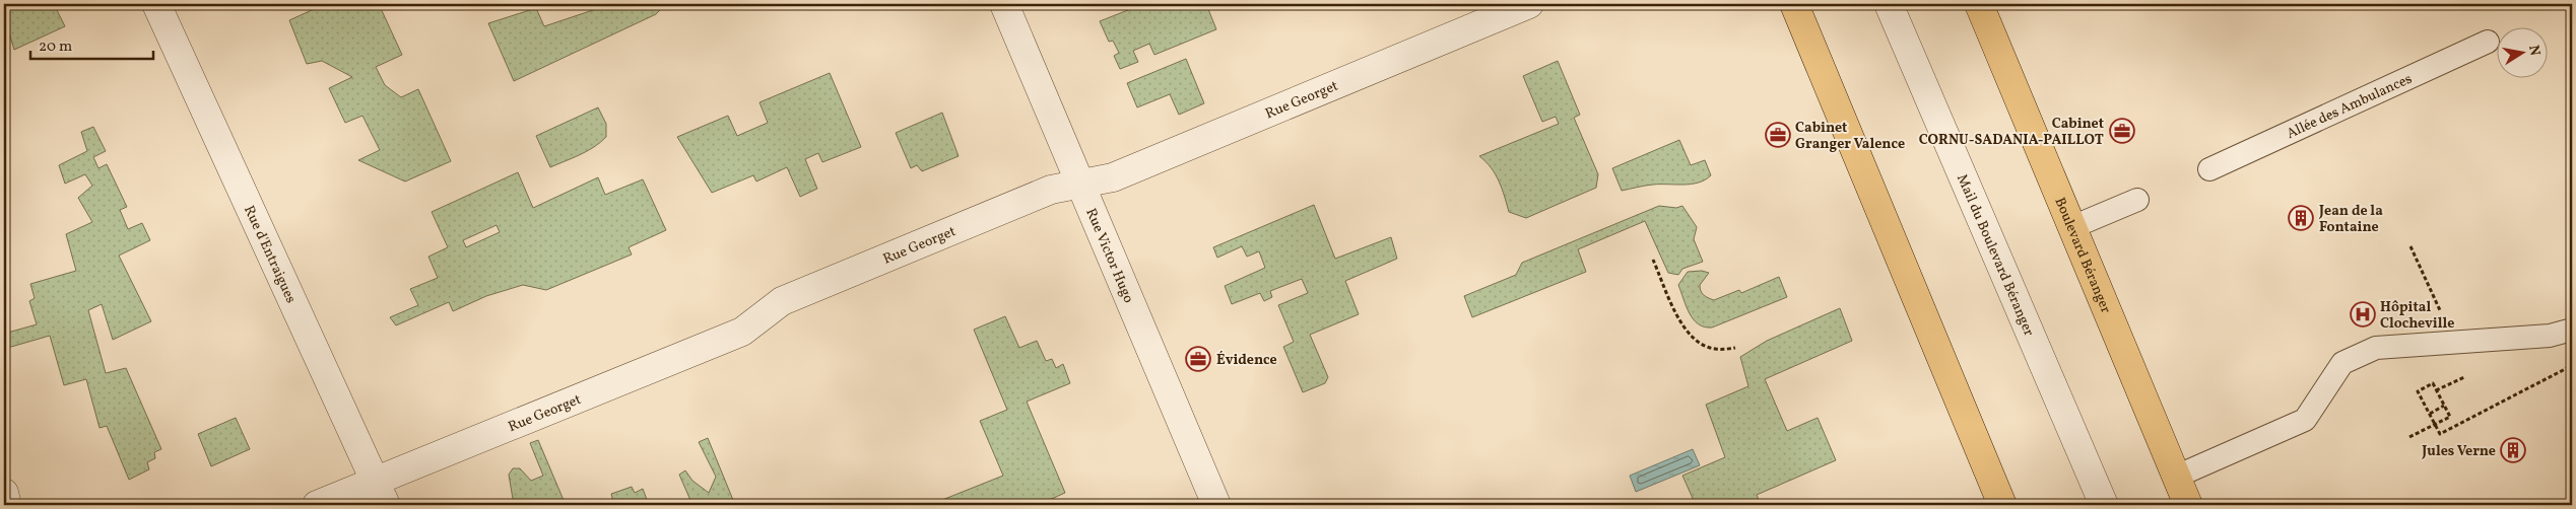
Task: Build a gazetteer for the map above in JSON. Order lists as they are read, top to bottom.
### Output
{
  "streets": {
    "main road": ["Boulevard Béranger"],
    "street": [
      "Rue Georget",
      "Rue d'Entraigues",
      "Rue Victor Hugo",
      "Mail du Boulevard Béranger"
    ],
    "lane": ["Allée des Ambulances"]
  },
  "crossings": [
    ["Rue Georget", "Rue d'Entraigues"],
    ["Rue Georget", "Rue Victor Hugo"]
  ],
  "places": {
    "office": ["Cabinet CORNU-SADANIA-PAILLOT", "Cabinet Granger Valence", "Évidence"],
    "building": ["Jean de la Fontaine", "Jules Verne"],
    "hospital": ["Hôpital Clocheville"]
  },
  "scale_bar": "20 m",
  "north": "right"
}
